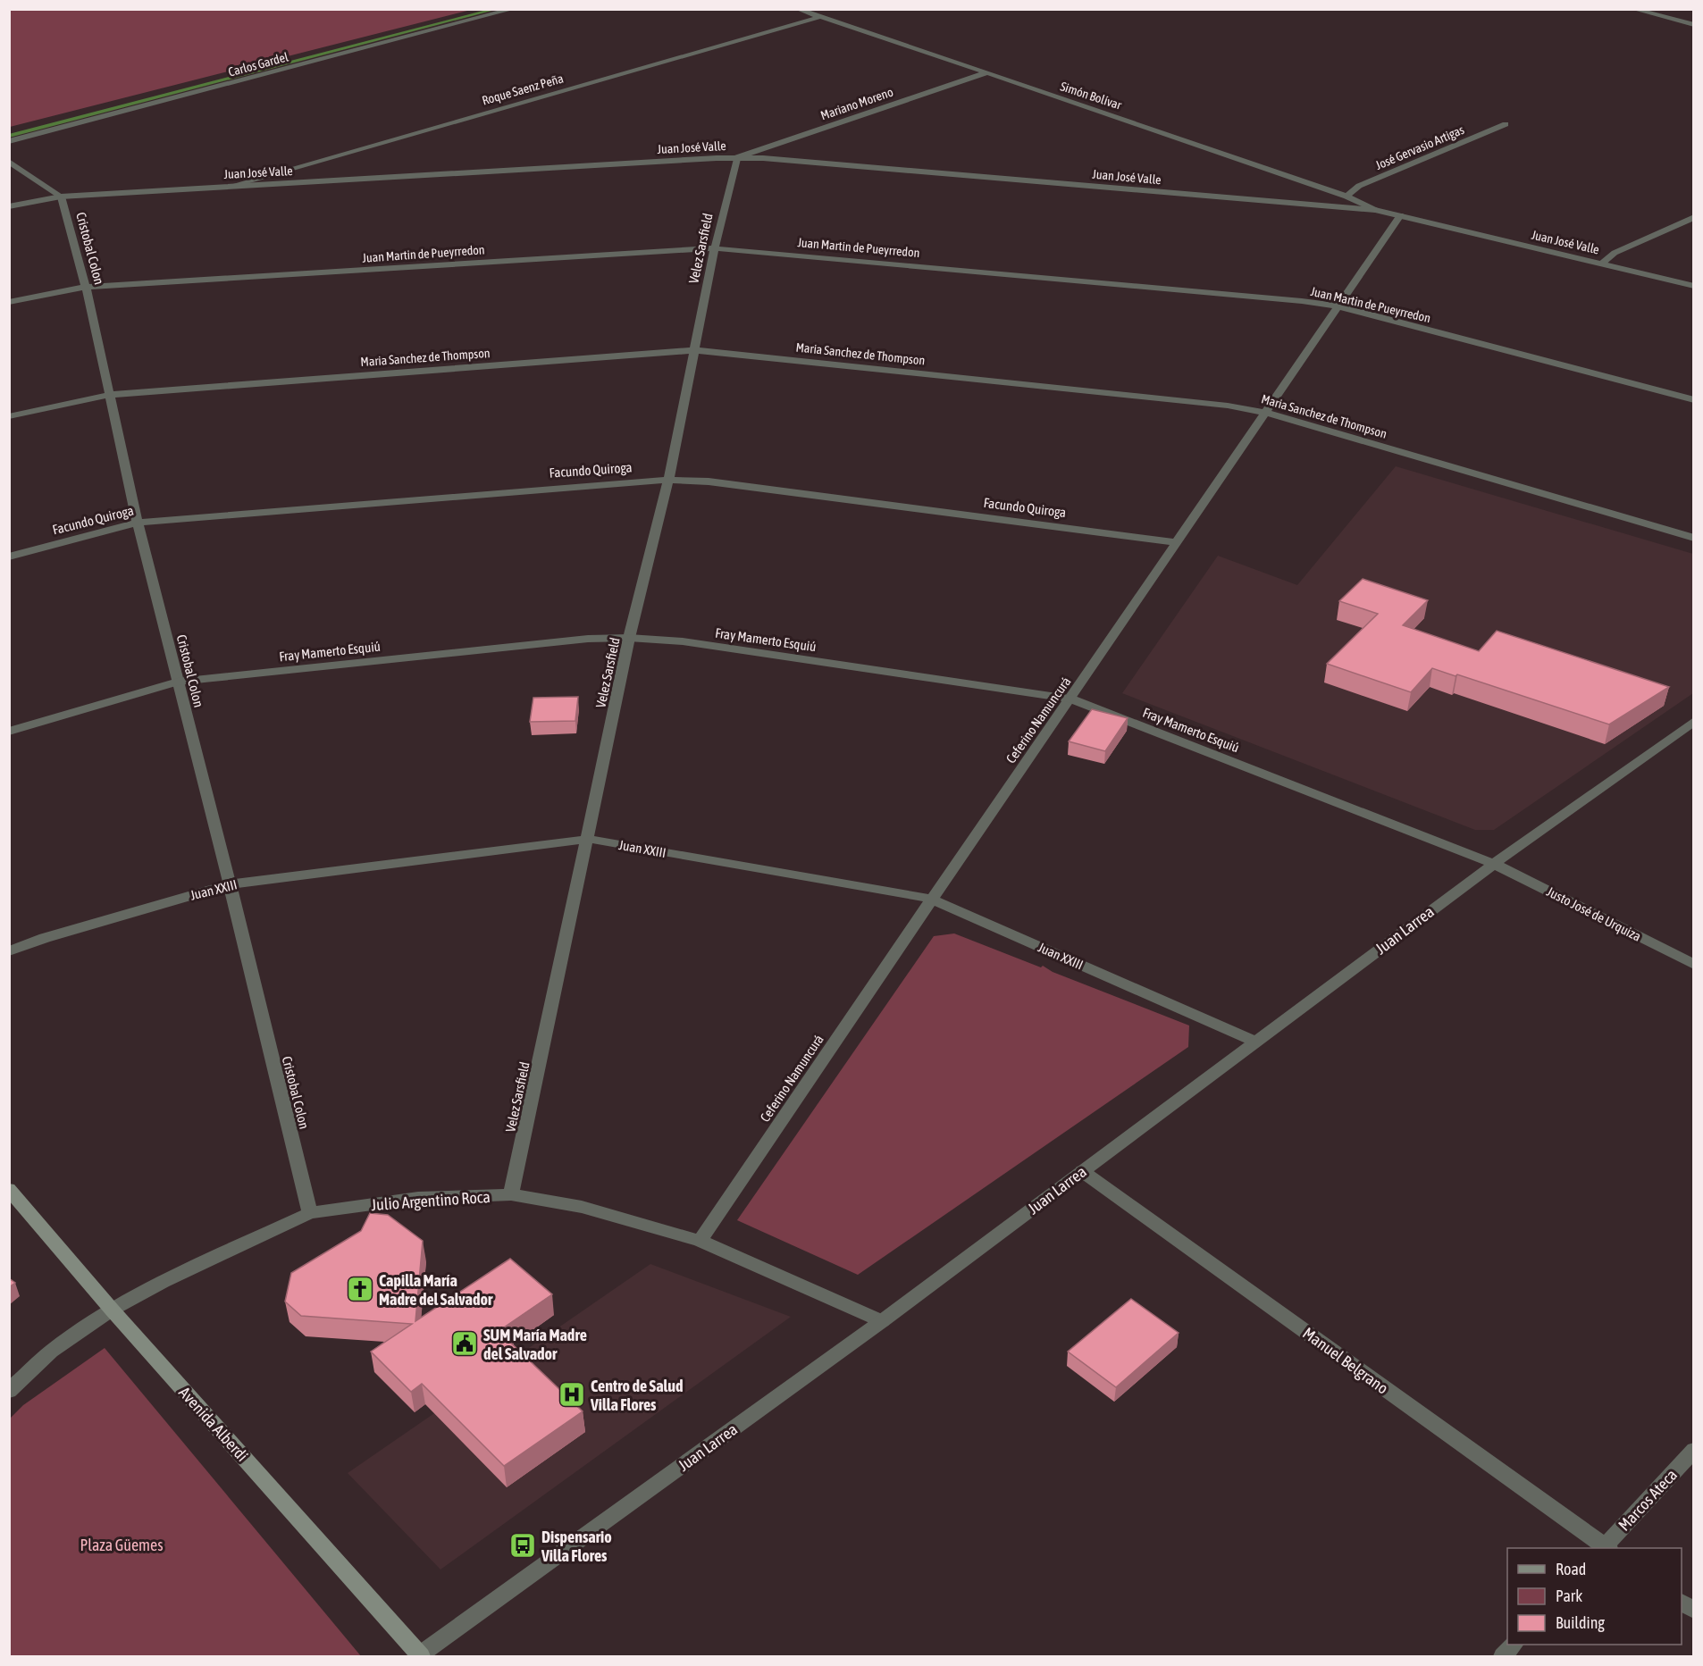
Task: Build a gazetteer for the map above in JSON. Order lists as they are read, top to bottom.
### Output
{
  "streets": {
    "main road": ["Avenida Alberdi"],
    "street": [
      "Carlos Gardel",
      "Roque Saenz Peña",
      "Simón Bolívar",
      "Mariano Moreno",
      "Juan José Valle",
      "José Gervasio Artigas",
      "Juan Martin de Pueyrredon",
      "Cristobal Colon",
      "Velez Sarsfield",
      "Maria Sanchez de Thompson",
      "Facundo Quiroga",
      "Fray Mamerto Esquiú",
      "Ceferino Namuncurá",
      "Juan XXIII",
      "Justo José de Urquiza",
      "Juan Larrea",
      "Julio Argentino Roca",
      "Manuel Belgrano",
      "Marcos Ateca"
    ]
  },
  "crossings": [
    ["Roque Saenz Peña", "Simón Bolívar"],
    ["Roque Saenz Peña", "Juan José Valle"],
    ["Simón Bolívar", "Mariano Moreno"],
    ["Simón Bolívar", "Juan José Valle"],
    ["Simón Bolívar", "José Gervasio Artigas"],
    ["Mariano Moreno", "Juan José Valle"],
    ["Mariano Moreno", "Velez Sarsfield"],
    ["Juan José Valle", "Cristobal Colon"],
    ["Juan José Valle", "Velez Sarsfield"],
    ["Juan José Valle", "Ceferino Namuncurá"],
    ["Juan Martin de Pueyrredon", "Cristobal Colon"],
    ["Juan Martin de Pueyrredon", "Velez Sarsfield"],
    ["Juan Martin de Pueyrredon", "Ceferino Namuncurá"],
    ["Cristobal Colon", "Maria Sanchez de Thompson"],
    ["Cristobal Colon", "Facundo Quiroga"],
    ["Cristobal Colon", "Fray Mamerto Esquiú"],
    ["Cristobal Colon", "Juan XXIII"],
    ["Cristobal Colon", "Julio Argentino Roca"],
    ["Velez Sarsfield", "Maria Sanchez de Thompson"],
    ["Velez Sarsfield", "Facundo Quiroga"],
    ["Velez Sarsfield", "Fray Mamerto Esquiú"],
    ["Velez Sarsfield", "Juan XXIII"],
    ["Velez Sarsfield", "Julio Argentino Roca"],
    ["Maria Sanchez de Thompson", "Ceferino Namuncurá"],
    ["Facundo Quiroga", "Ceferino Namuncurá"],
    ["Fray Mamerto Esquiú", "Ceferino Namuncurá"],
    ["Fray Mamerto Esquiú", "Justo José de Urquiza"],
    ["Fray Mamerto Esquiú", "Juan Larrea"],
    ["Ceferino Namuncurá", "Juan XXIII"],
    ["Ceferino Namuncurá", "Julio Argentino Roca"],
    ["Juan XXIII", "Juan Larrea"],
    ["Justo José de Urquiza", "Juan Larrea"],
    ["Juan Larrea", "Julio Argentino Roca"],
    ["Juan Larrea", "Manuel Belgrano"],
    ["Juan Larrea", "Avenida Alberdi"],
    ["Julio Argentino Roca", "Avenida Alberdi"],
    ["Manuel Belgrano", "Marcos Ateca"]
  ],
  "parks": ["Plaza Güemes"],
  "places": {
    "church": ["Capilla María Madre del Salvador"],
    "public building": ["SUM María Madre del Salvador"],
    "hospital": ["Centro de Salud Villa Flores"],
    "bus stop": ["Dispensario Villa Flores"]
  },
  "legend": ["Road", "Park", "Building"]
}
